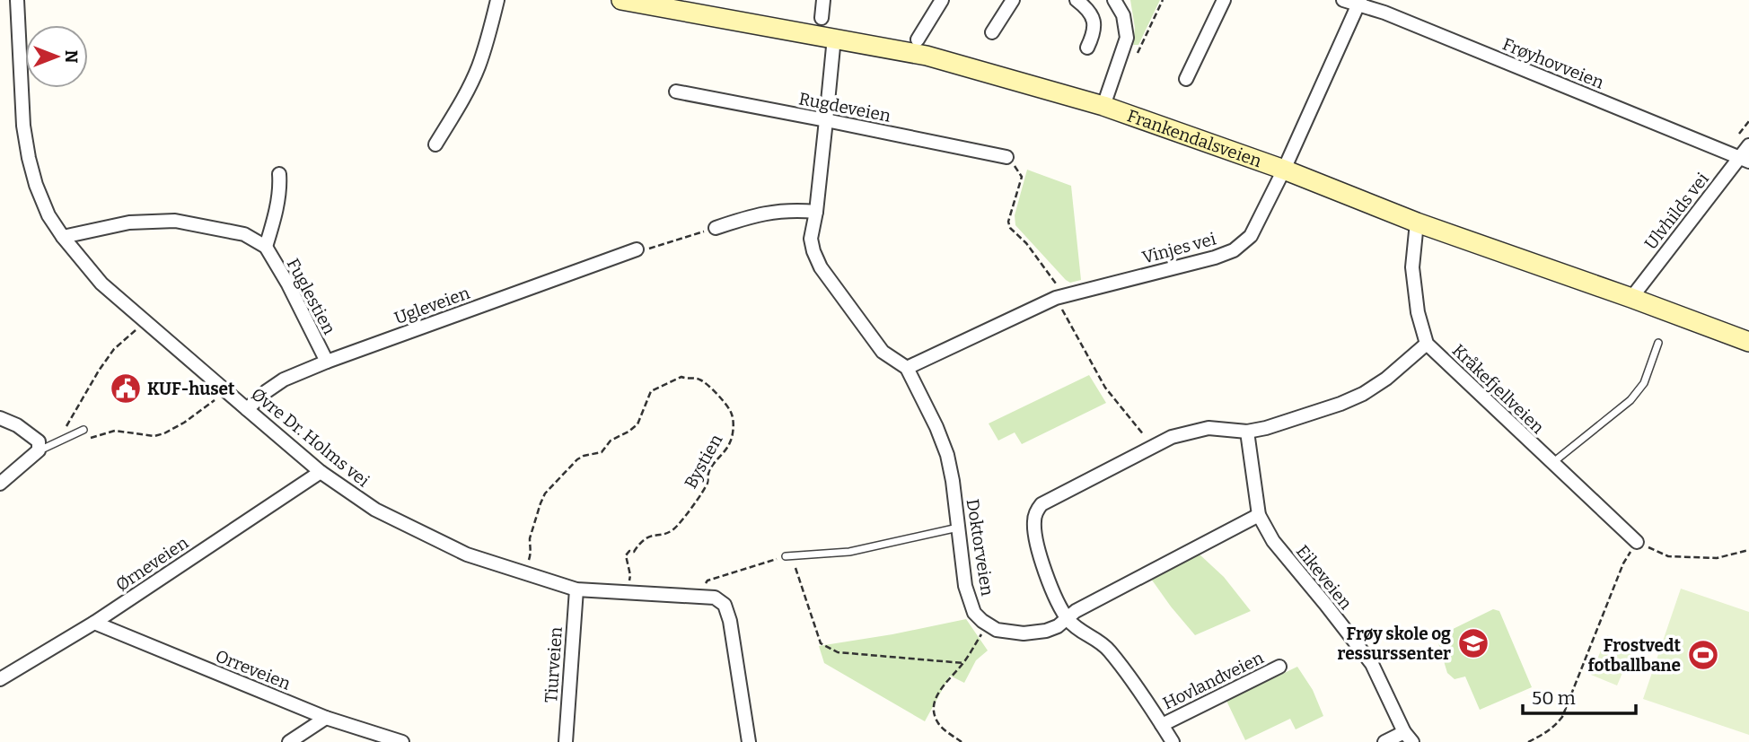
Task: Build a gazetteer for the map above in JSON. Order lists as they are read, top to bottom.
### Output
{
  "streets": {
    "main road": ["Frankendalsveien"],
    "street": [
      "Frøyhovveien",
      "Rugdeveien",
      "Ulvhilds vei",
      "Vinjes vei",
      "Fuglestien",
      "Ugleveien",
      "Kråkefjellveien",
      "Øvre Dr. Holms vei",
      "Doktorveien",
      "Ørneveien",
      "Eikeveien",
      "Tiurveien",
      "Orreveien",
      "Hovlandveien"
    ],
    "path": ["Bystien"]
  },
  "crossings": [
    ["Frøyhovveien", "Ulvhilds vei"],
    ["Frøyhovveien", "Vinjes vei"],
    ["Rugdeveien", "Doktorveien"],
    ["Frankendalsveien", "Ulvhilds vei"],
    ["Frankendalsveien", "Vinjes vei"],
    ["Frankendalsveien", "Kråkefjellveien"],
    ["Frankendalsveien", "Doktorveien"],
    ["Vinjes vei", "Doktorveien"],
    ["Fuglestien", "Ugleveien"],
    ["Fuglestien", "Øvre Dr. Holms vei"],
    ["Ugleveien", "Øvre Dr. Holms vei"],
    ["Øvre Dr. Holms vei", "Bystien"],
    ["Øvre Dr. Holms vei", "Ørneveien"],
    ["Øvre Dr. Holms vei", "Tiurveien"],
    ["Ørneveien", "Orreveien"]
  ],
  "places": {
    "public building": ["KUF-huset"],
    "school or university": ["Frøy skole og ressurssenter"],
    "sports": ["Frostvedt fotballbane"]
  },
  "scale_bar": "50 m",
  "north": "right"
}
